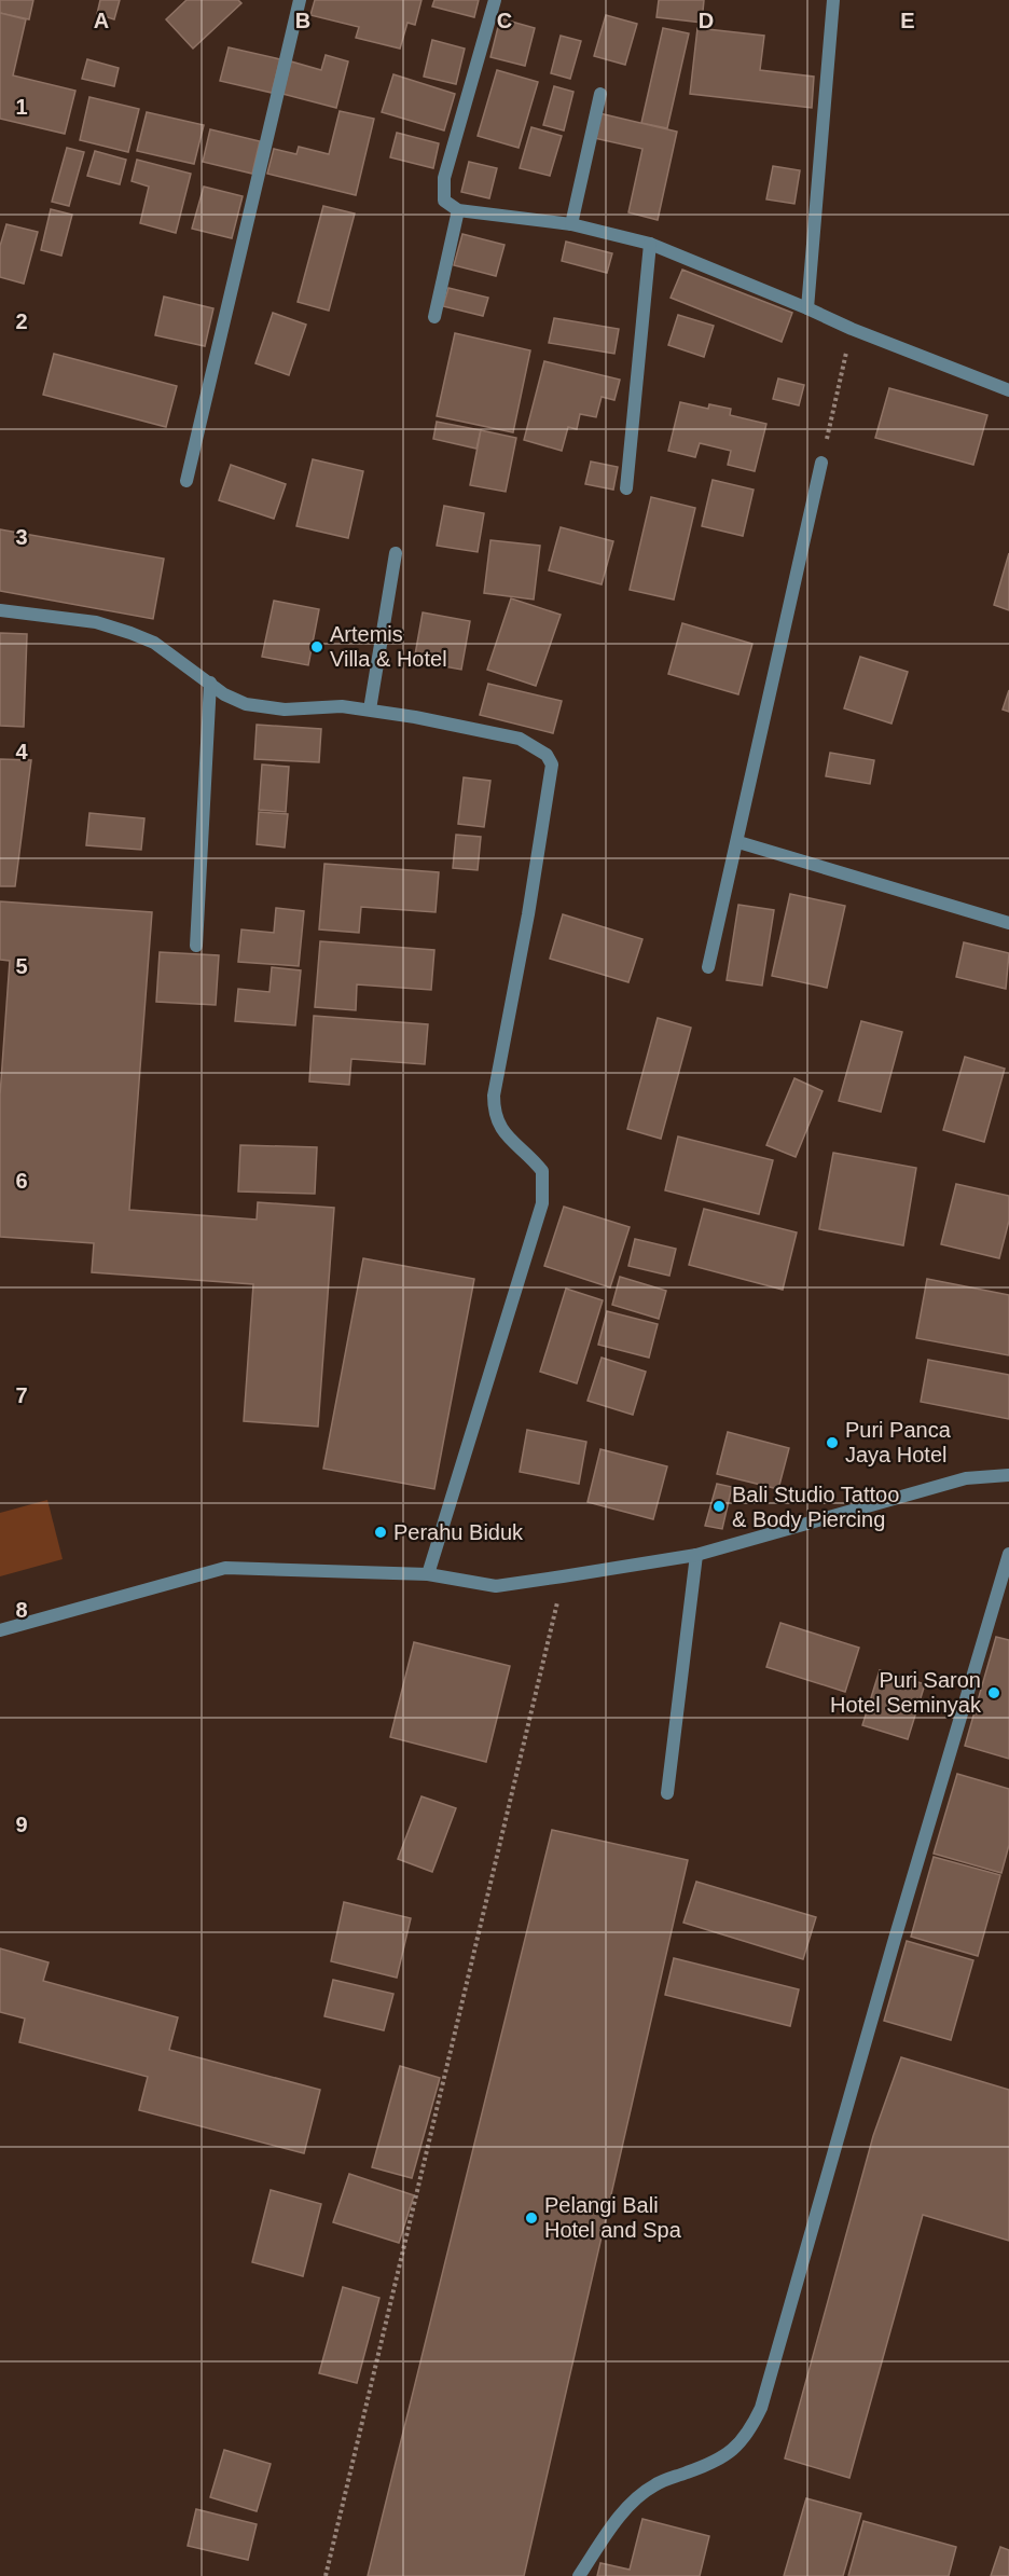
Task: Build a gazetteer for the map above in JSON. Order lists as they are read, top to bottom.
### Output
{
  "places": [
    "Artemis Villa & Hotel",
    "Puri Panca Jaya Hotel",
    "Bali Studio Tattoo & Body Piercing",
    "Perahu Biduk",
    "Puri Saron Hotel Seminyak",
    "Pelangi Bali Hotel and Spa"
  ],
  "grid": {
    "columns": [
      "A",
      "B",
      "C",
      "D",
      "E"
    ],
    "rows": [
      "1",
      "2",
      "3",
      "4",
      "5",
      "6",
      "7",
      "8",
      "9"
    ]
  }
}
